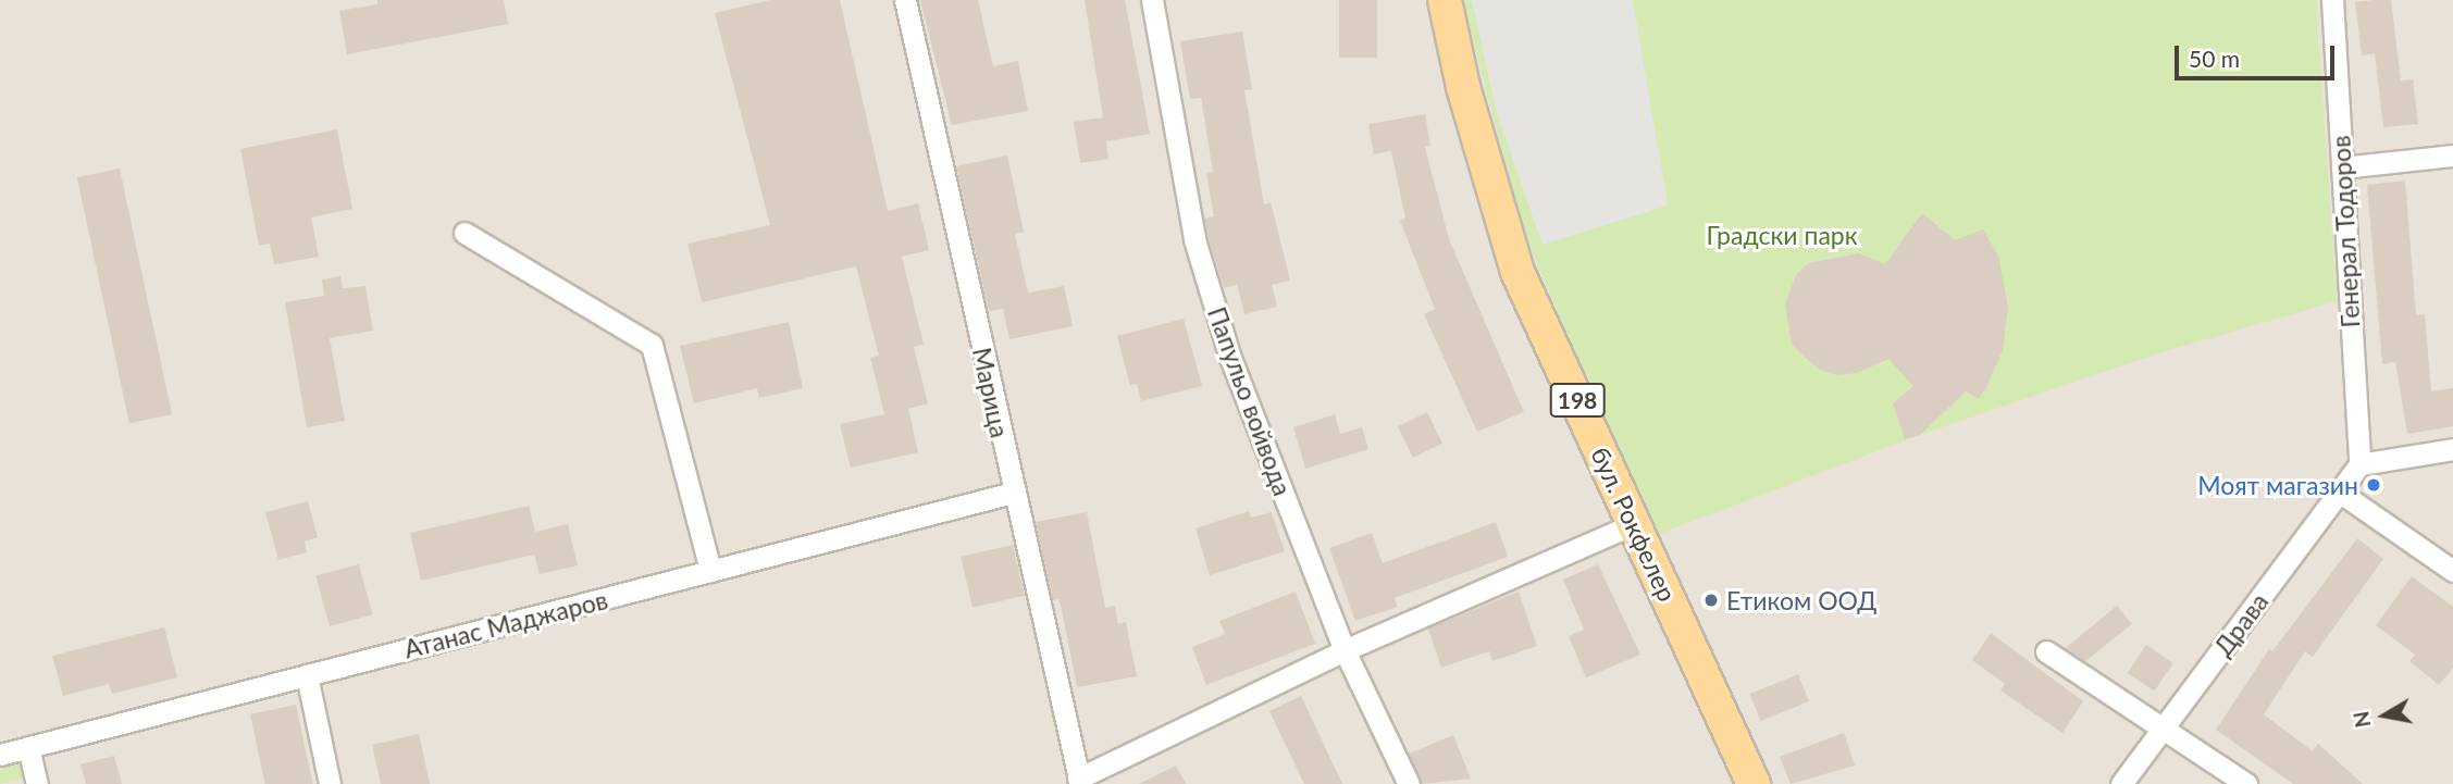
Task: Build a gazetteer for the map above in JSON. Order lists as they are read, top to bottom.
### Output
{
  "streets": {
    "main road": ["198", "бул. Рокфелер"],
    "street": [
      "Генерал Тодоров",
      "Марица",
      "Папульо войвода",
      "Атанас Маджаров",
      "Драва"
    ]
  },
  "crossings": [
    ["Генерал Тодоров", "Драва"],
    ["Марица", "Атанас Маджаров"]
  ],
  "parks": ["Градски парк"],
  "places": ["Моят магазин", "Етиком ООД"],
  "scale_bar": "50 m",
  "north": "left"
}
